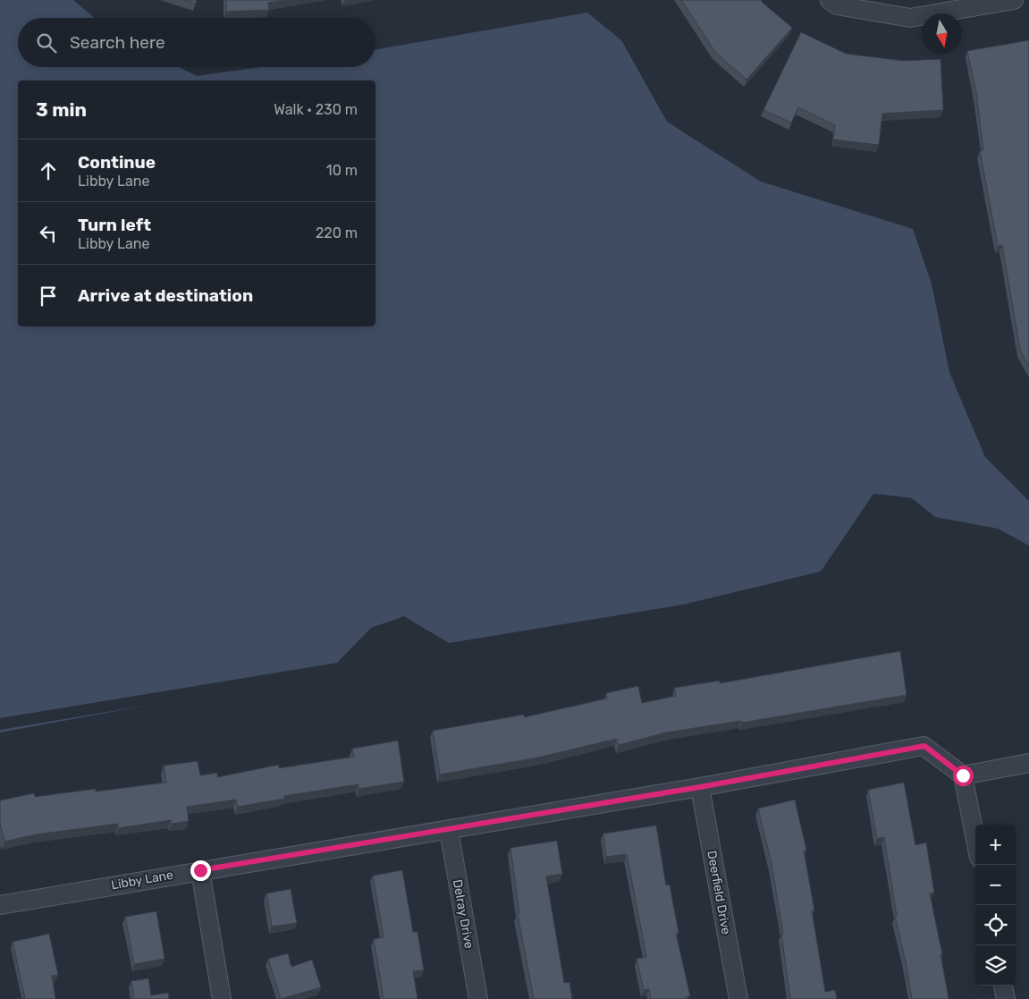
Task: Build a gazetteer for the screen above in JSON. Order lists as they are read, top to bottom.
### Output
{
  "streets": {
    "street": ["Libby Lane", "Deerfield Drive", "Delray Drive"]
  },
  "crossings": [
    ["Libby Lane", "Deerfield Drive"],
    ["Libby Lane", "Delray Drive"]
  ],
  "north": "bottom",
  "page": {
    "search": "Search here",
    "heading": ["3 min", "Walk · 230 m"],
    "list": [
      ["Continue", "Libby Lane", "10 m"],
      ["Turn left", "Libby Lane", "220 m"],
      "Arrive at destination"
    ],
    "map_buttons": ["+", "−"]
  }
}
